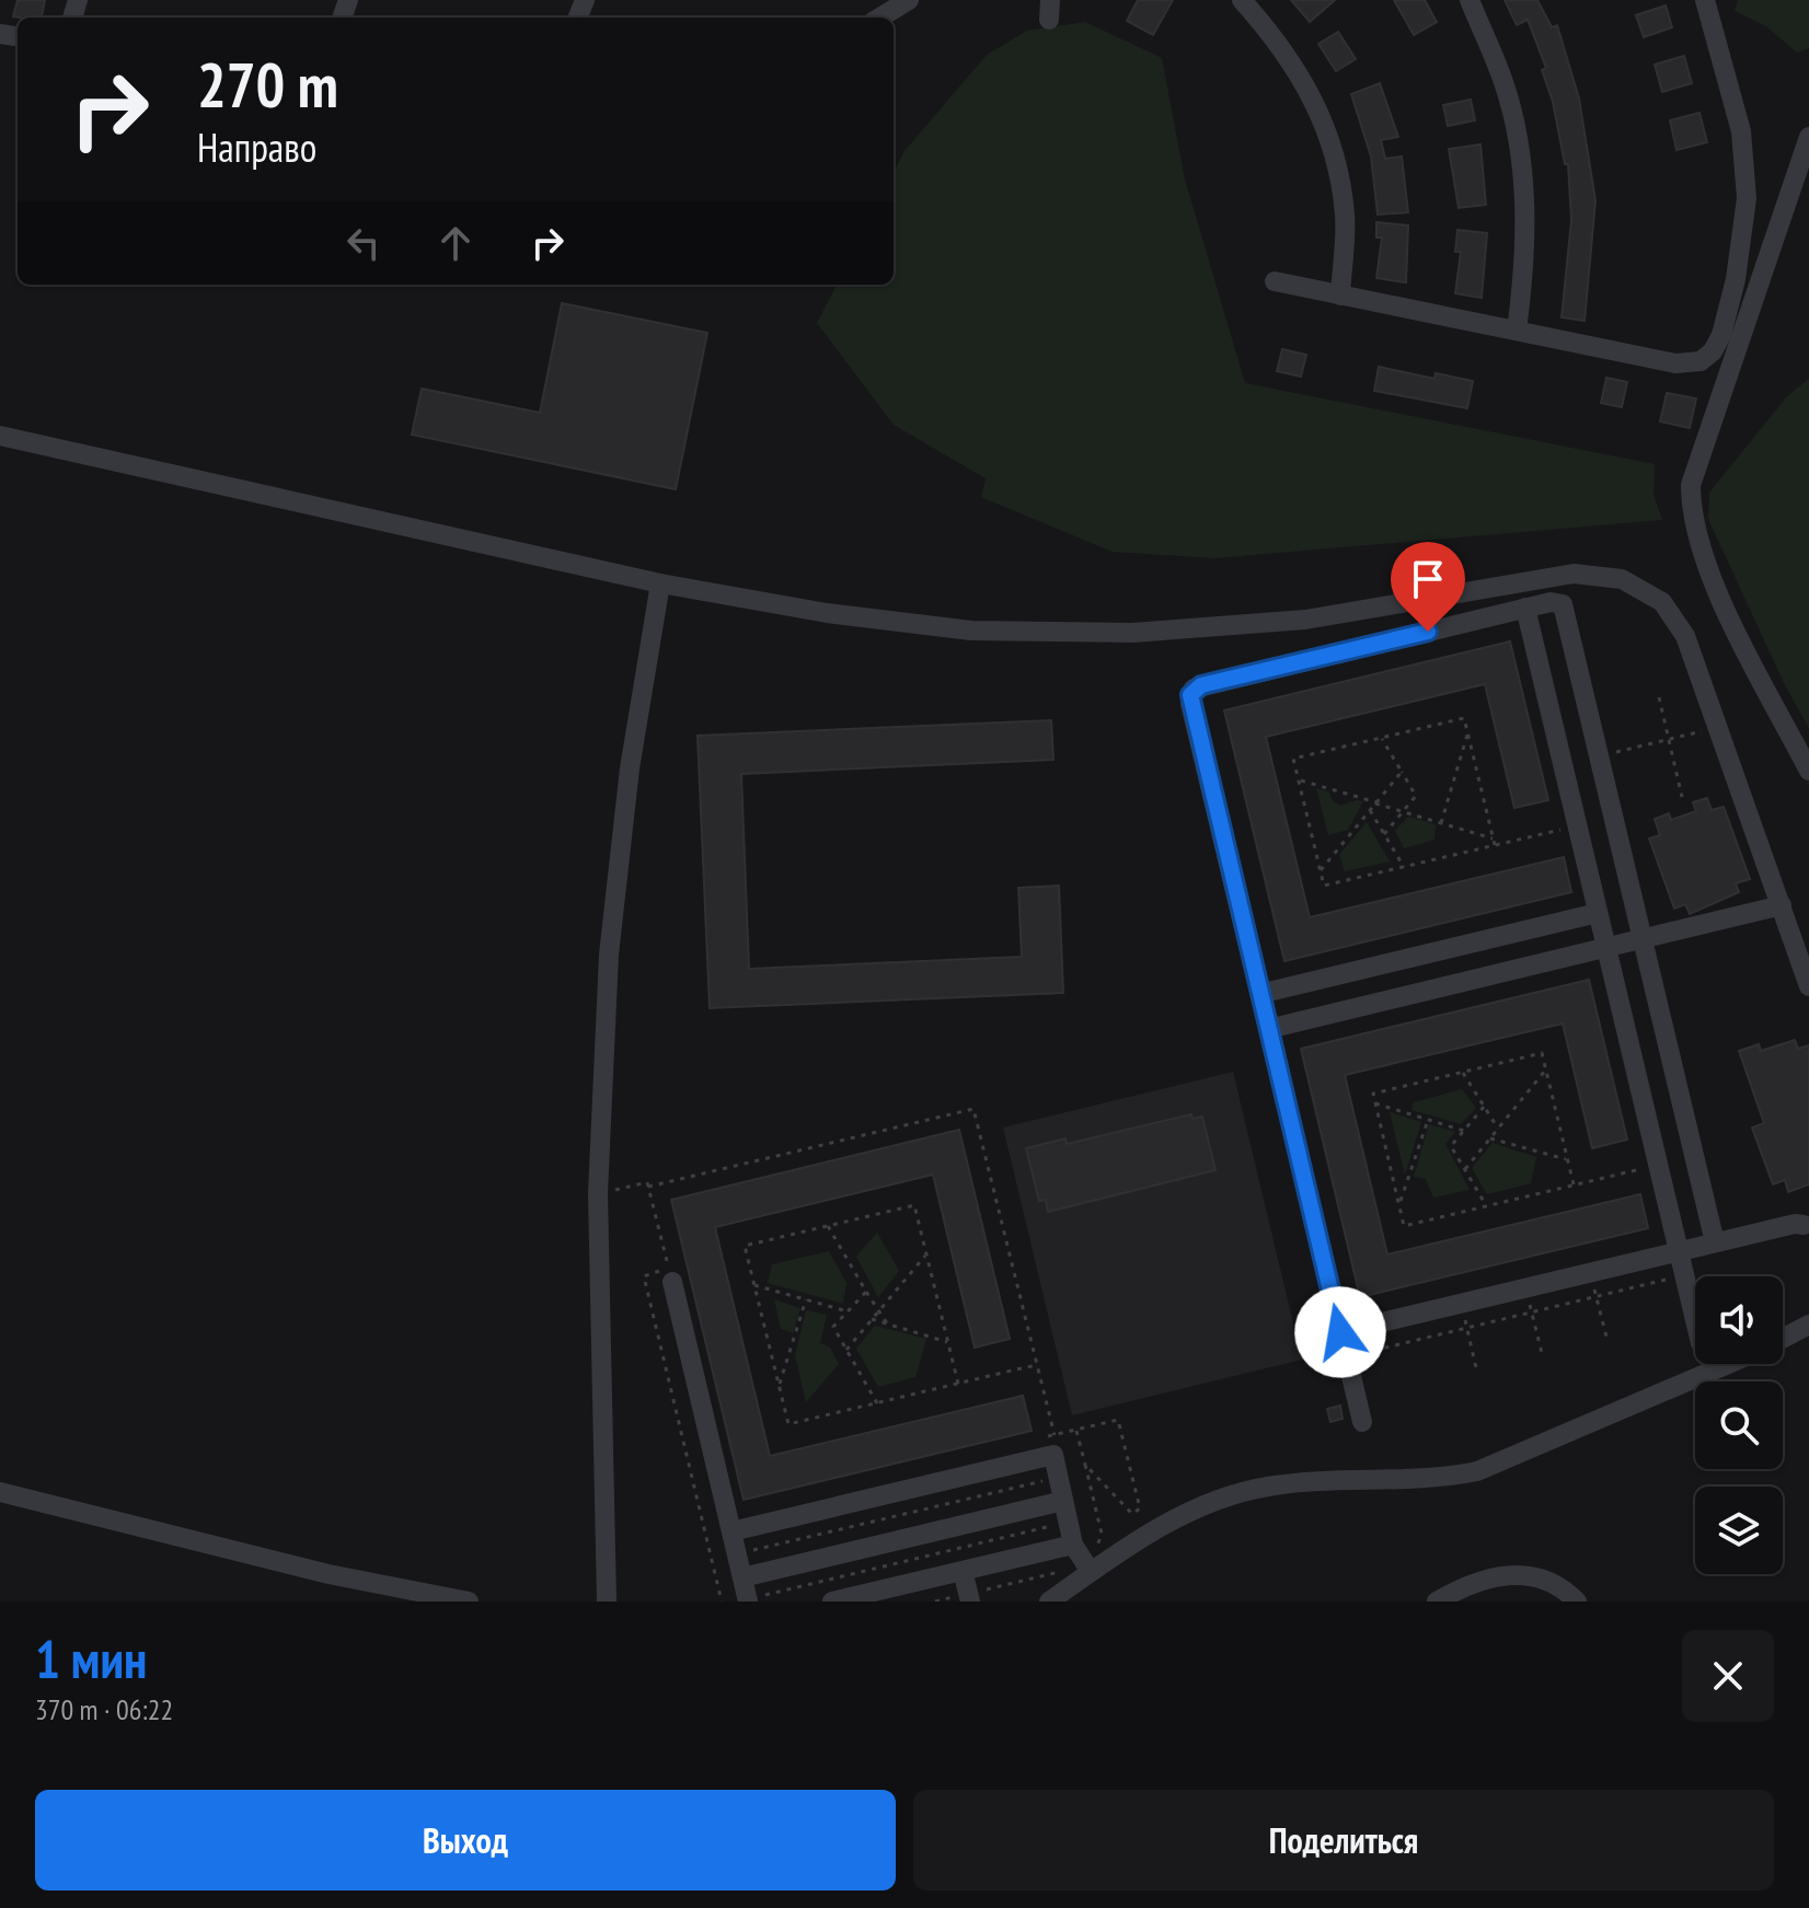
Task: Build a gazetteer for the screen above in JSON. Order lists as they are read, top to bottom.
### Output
{
  "page": {
    "turn": ["270 m", "Направо"],
    "heading": ["1 мин", "370 m · 06:22"],
    "buttons": ["Выход", "Поделиться"]
  }
}
